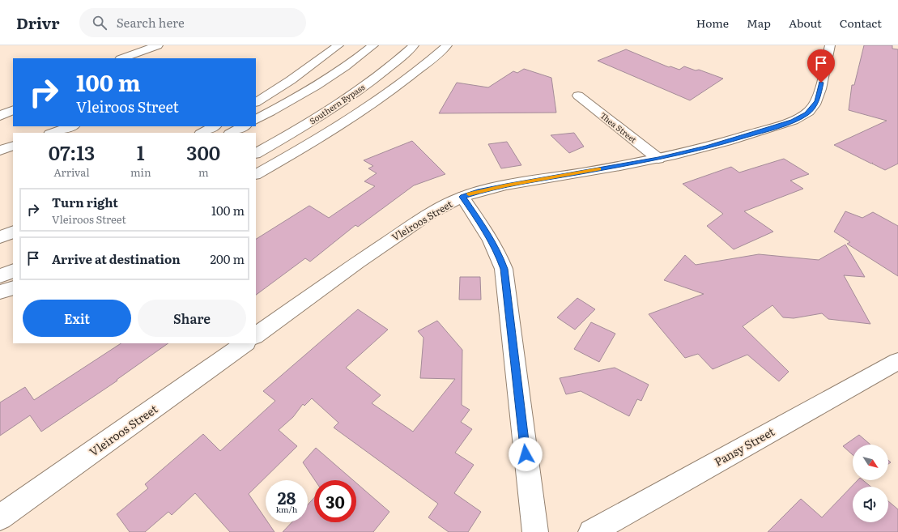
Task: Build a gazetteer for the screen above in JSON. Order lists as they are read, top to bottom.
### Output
{
  "streets": {
    "main road": [
      "Southern Bypass",
      "Thea Street",
      "Vleiroos Street",
      "Pansy Street"
    ]
  },
  "crossings": [
    ["Thea Street", "Vleiroos Street"]
  ],
  "north": "bottom right",
  "page": {
    "header": "Drivr",
    "search": "Search here",
    "nav": [
      "Home",
      "Map",
      "About",
      "Contact"
    ],
    "turn": ["100 m", "Vleiroos Street"],
    "eta": [
      "07:13",
      "Arrival",
      "1",
      "min",
      "300",
      "m"
    ],
    "list": [
      {
        "name": "Turn right",
        "note": "Vleiroos Street",
        "value": "100 m"
      },
      {
        "name": "Arrive at destination",
        "value": "200 m"
      }
    ],
    "buttons": ["Exit", "Share"],
    "speed": "28 km/h",
    "limit": "30"
  }
}
